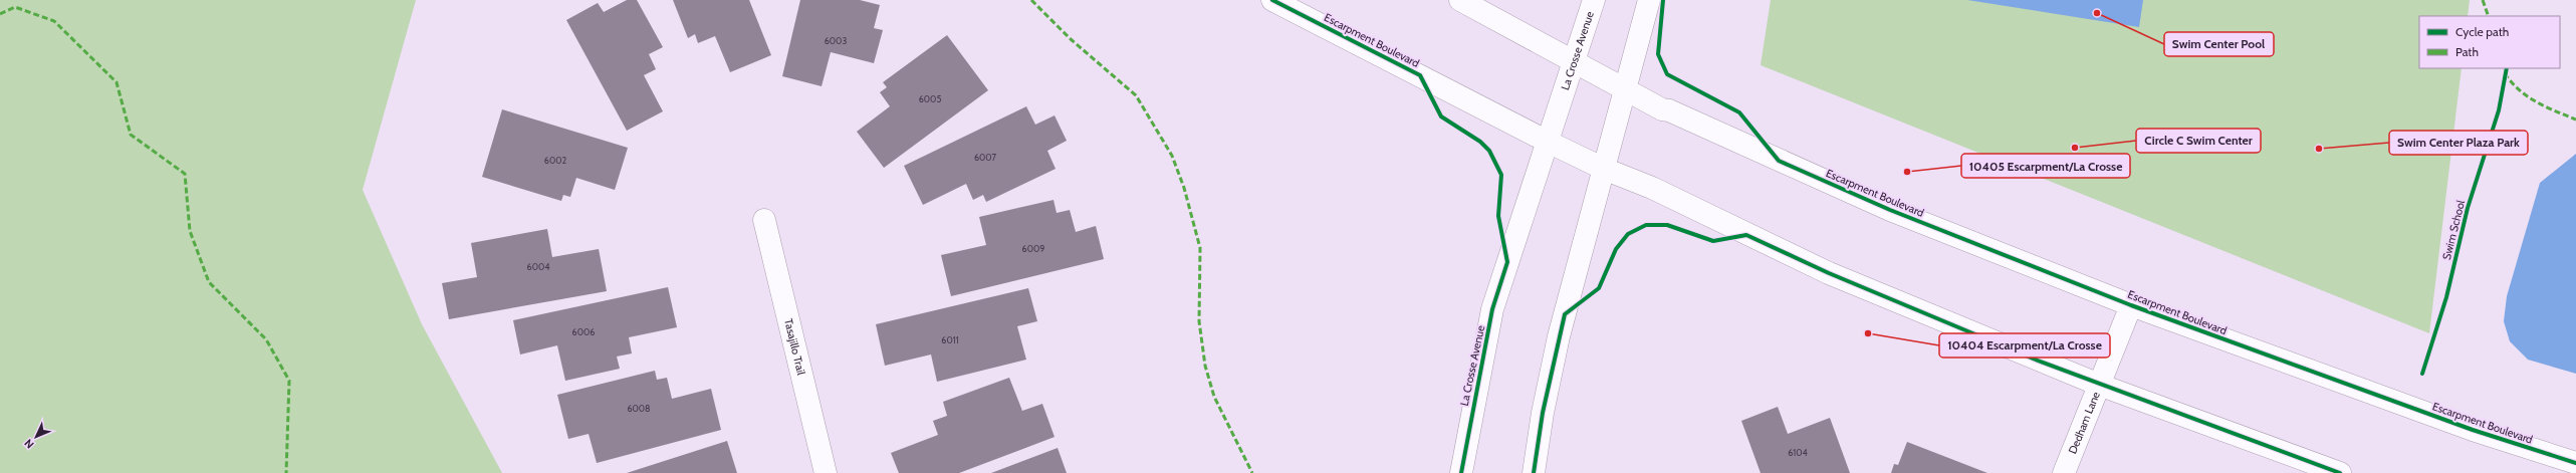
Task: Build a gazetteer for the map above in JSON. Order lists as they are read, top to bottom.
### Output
{
  "streets": {
    "main road": [
      "Escarpment Boulevard",
      "La Crosse Avenue",
      "Tasajillo Trail",
      "Dedham Lane"
    ],
    "cycle path": ["Swim School"]
  },
  "crossings": [
    ["Escarpment Boulevard", "La Crosse Avenue"],
    ["Escarpment Boulevard", "Dedham Lane"]
  ],
  "places": [
    "Swim Center Pool",
    "Circle C Swim Center",
    "Swim Center Plaza Park",
    "10405 Escarpment/La Crosse",
    "10404 Escarpment/La Crosse"
  ],
  "house_numbers": [
    "6003",
    "6005",
    "6007",
    "6002",
    "6009",
    "6004",
    "6006",
    "6011",
    "6008",
    "6104"
  ],
  "legend": ["Cycle path", "Path"],
  "north": "bottom left"
}
